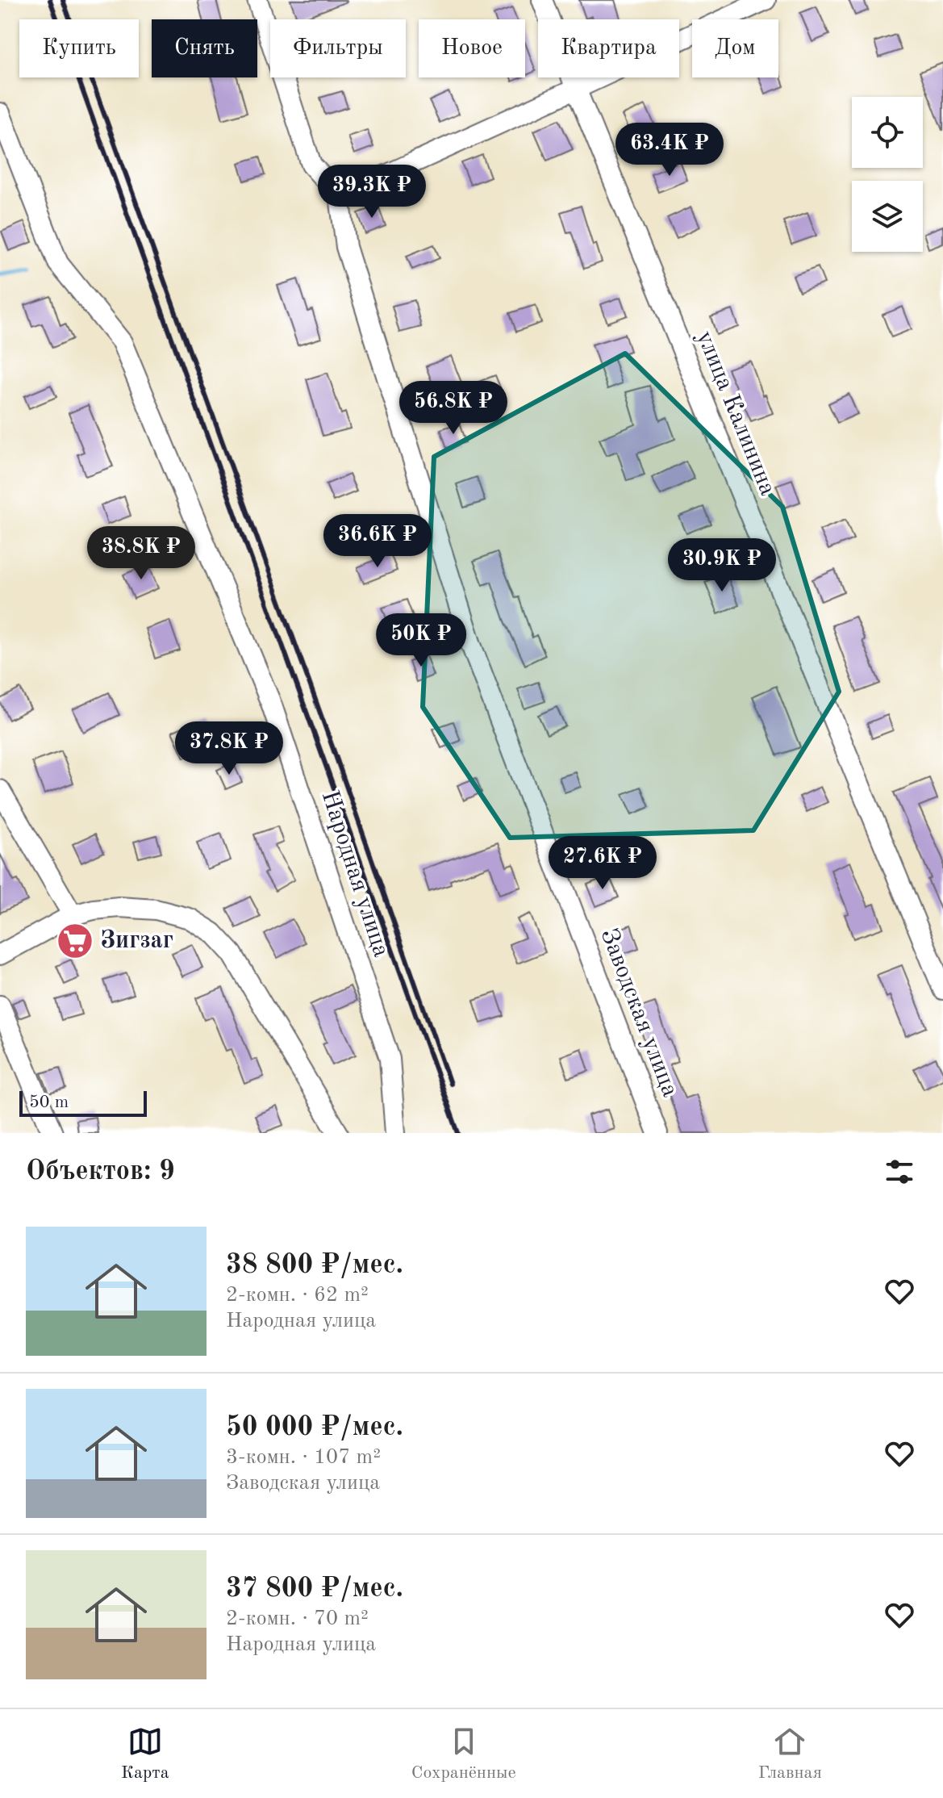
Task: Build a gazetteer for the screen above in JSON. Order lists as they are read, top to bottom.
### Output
{
  "streets": {
    "street": ["улица Калинина", "Народная улица", "Заводская улица"]
  },
  "places": {
    "supermarket": ["Зигзаг"]
  },
  "scale_bar": "50 m",
  "page": {
    "chip": [
      "Купить",
      "Снять",
      "Фильтры",
      "Новое",
      "Квартира",
      "Дом"
    ],
    "price": [
      "63.4K ₽",
      "39.3K ₽",
      "56.8K ₽",
      "36.6K ₽",
      "38.8K ₽",
      "30.9K ₽",
      "50K ₽",
      "37.8K ₽",
      "27.6K ₽"
    ],
    "scale": "50 m",
    "heading": "Объектов: 9",
    "list": [
      {
        "name": "38 800 ₽/мес.",
        "note": "2-комн. · 62 m² · Народная улица"
      },
      {
        "name": "50 000 ₽/мес.",
        "note": "3-комн. · 107 m² · Заводская улица"
      },
      {
        "name": "37 800 ₽/мес.",
        "note": "2-комн. · 70 m² · Народная улица"
      }
    ],
    "tabs": ["Карта", "Сохранённые", "Главная"]
  }
}
